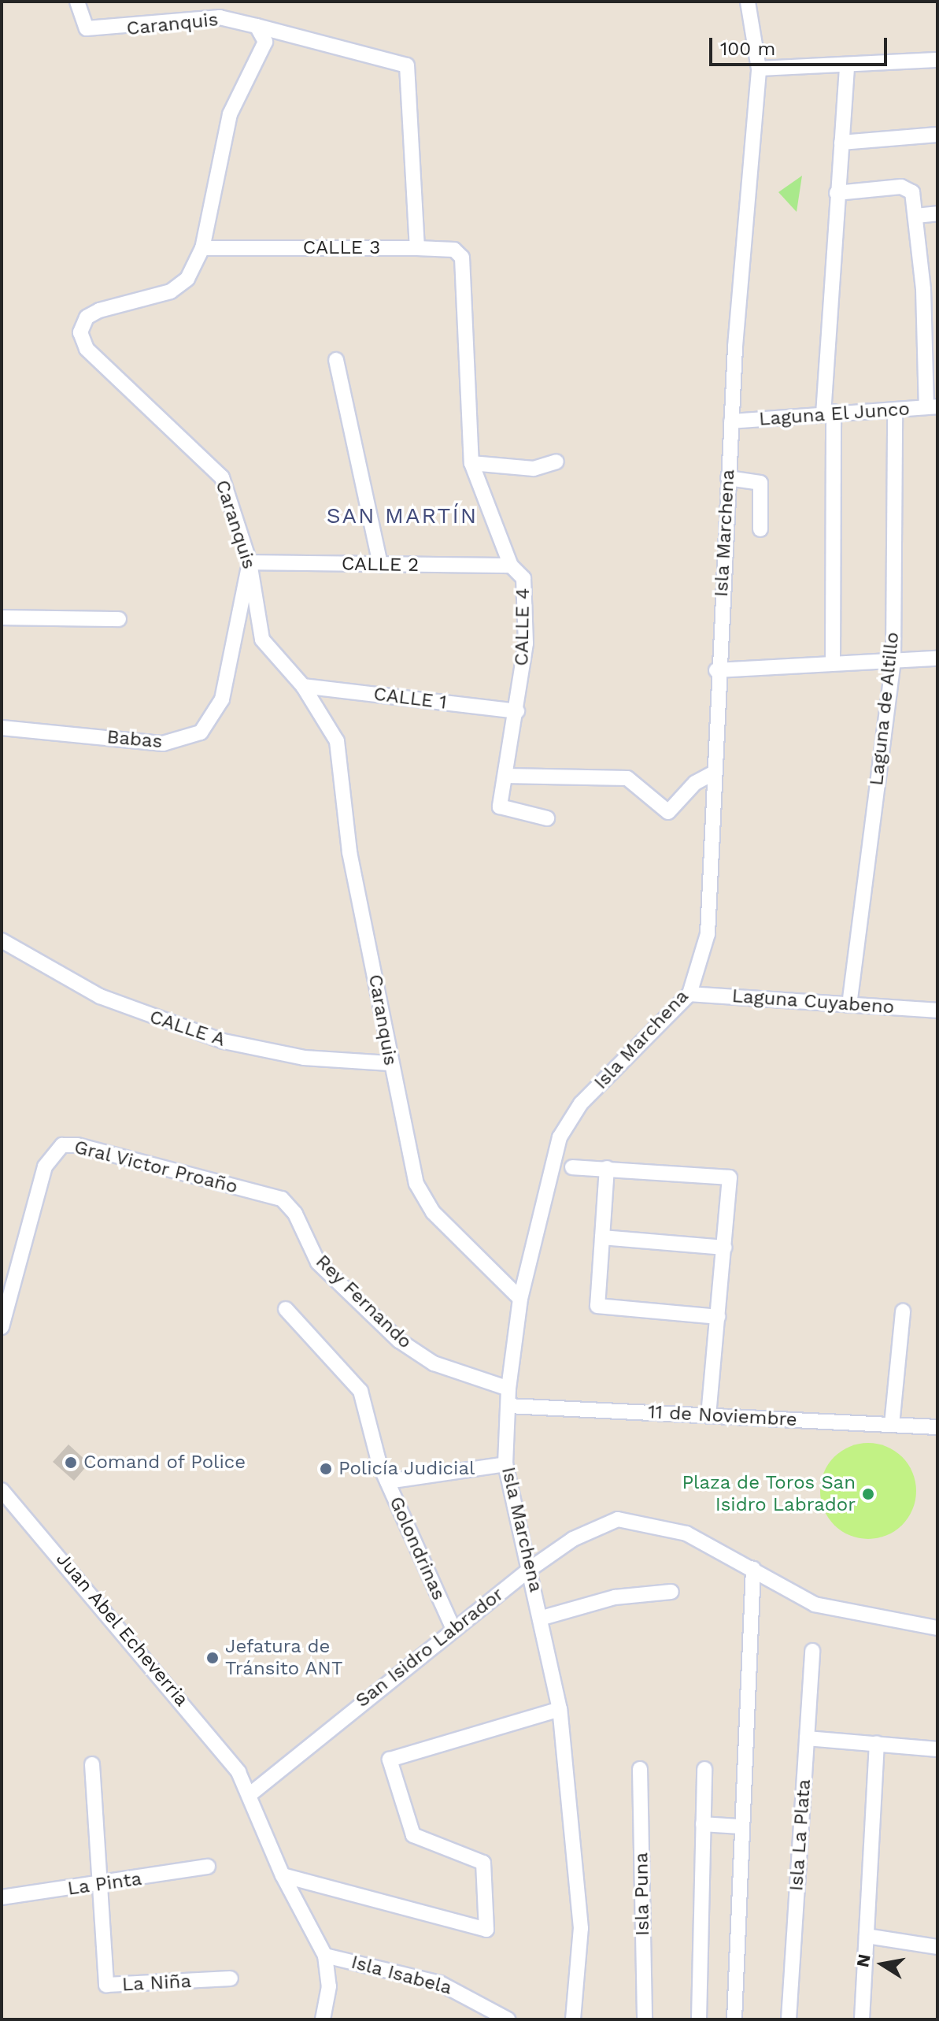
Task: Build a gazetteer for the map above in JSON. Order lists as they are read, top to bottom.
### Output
{
  "streets": {
    "street": [
      "Caranquis",
      "CALLE 3",
      "Laguna El Junco",
      "Isla Marchena",
      "CALLE 2",
      "CALLE 4",
      "CALLE 1",
      "Laguna de Altillo",
      "Babas",
      "Laguna Cuyabeno",
      "CALLE A",
      "Gral Victor Proaño",
      "Rey Fernando",
      "11 de Noviembre",
      "Golondrinas",
      "Juan Abel Echeverria",
      "San Isidro Labrador",
      "Isla La Plata",
      "La Pinta",
      "Isla Puna",
      "Isla Isabela",
      "La Niña"
    ]
  },
  "crossings": [
    ["Caranquis", "CALLE 3"],
    ["Caranquis", "Isla Marchena"],
    ["Caranquis", "CALLE 2"],
    ["Caranquis", "CALLE 1"],
    ["Caranquis", "Babas"],
    ["Caranquis", "CALLE A"],
    ["CALLE 3", "CALLE 4"],
    ["Laguna El Junco", "Isla Marchena"],
    ["Laguna El Junco", "Laguna de Altillo"],
    ["Isla Marchena", "Laguna Cuyabeno"],
    ["Isla Marchena", "Rey Fernando"],
    ["Isla Marchena", "11 de Noviembre"],
    ["Isla Marchena", "San Isidro Labrador"],
    ["CALLE 2", "CALLE 4"],
    ["CALLE 2", "Babas"],
    ["CALLE 4", "CALLE 1"],
    ["Laguna de Altillo", "Laguna Cuyabeno"],
    ["Gral Victor Proaño", "Rey Fernando"],
    ["Golondrinas", "San Isidro Labrador"],
    ["Juan Abel Echeverria", "San Isidro Labrador"],
    ["Juan Abel Echeverria", "Isla Isabela"],
    ["La Pinta", "La Niña"]
  ],
  "districts": ["SAN MARTÍN"],
  "places": [
    "Comand of Police",
    "Policía Judicial",
    "Plaza de Toros San Isidro Labrador",
    "Jefatura de Tránsito ANT"
  ],
  "scale_bar": "100 m",
  "north": "left"
}
